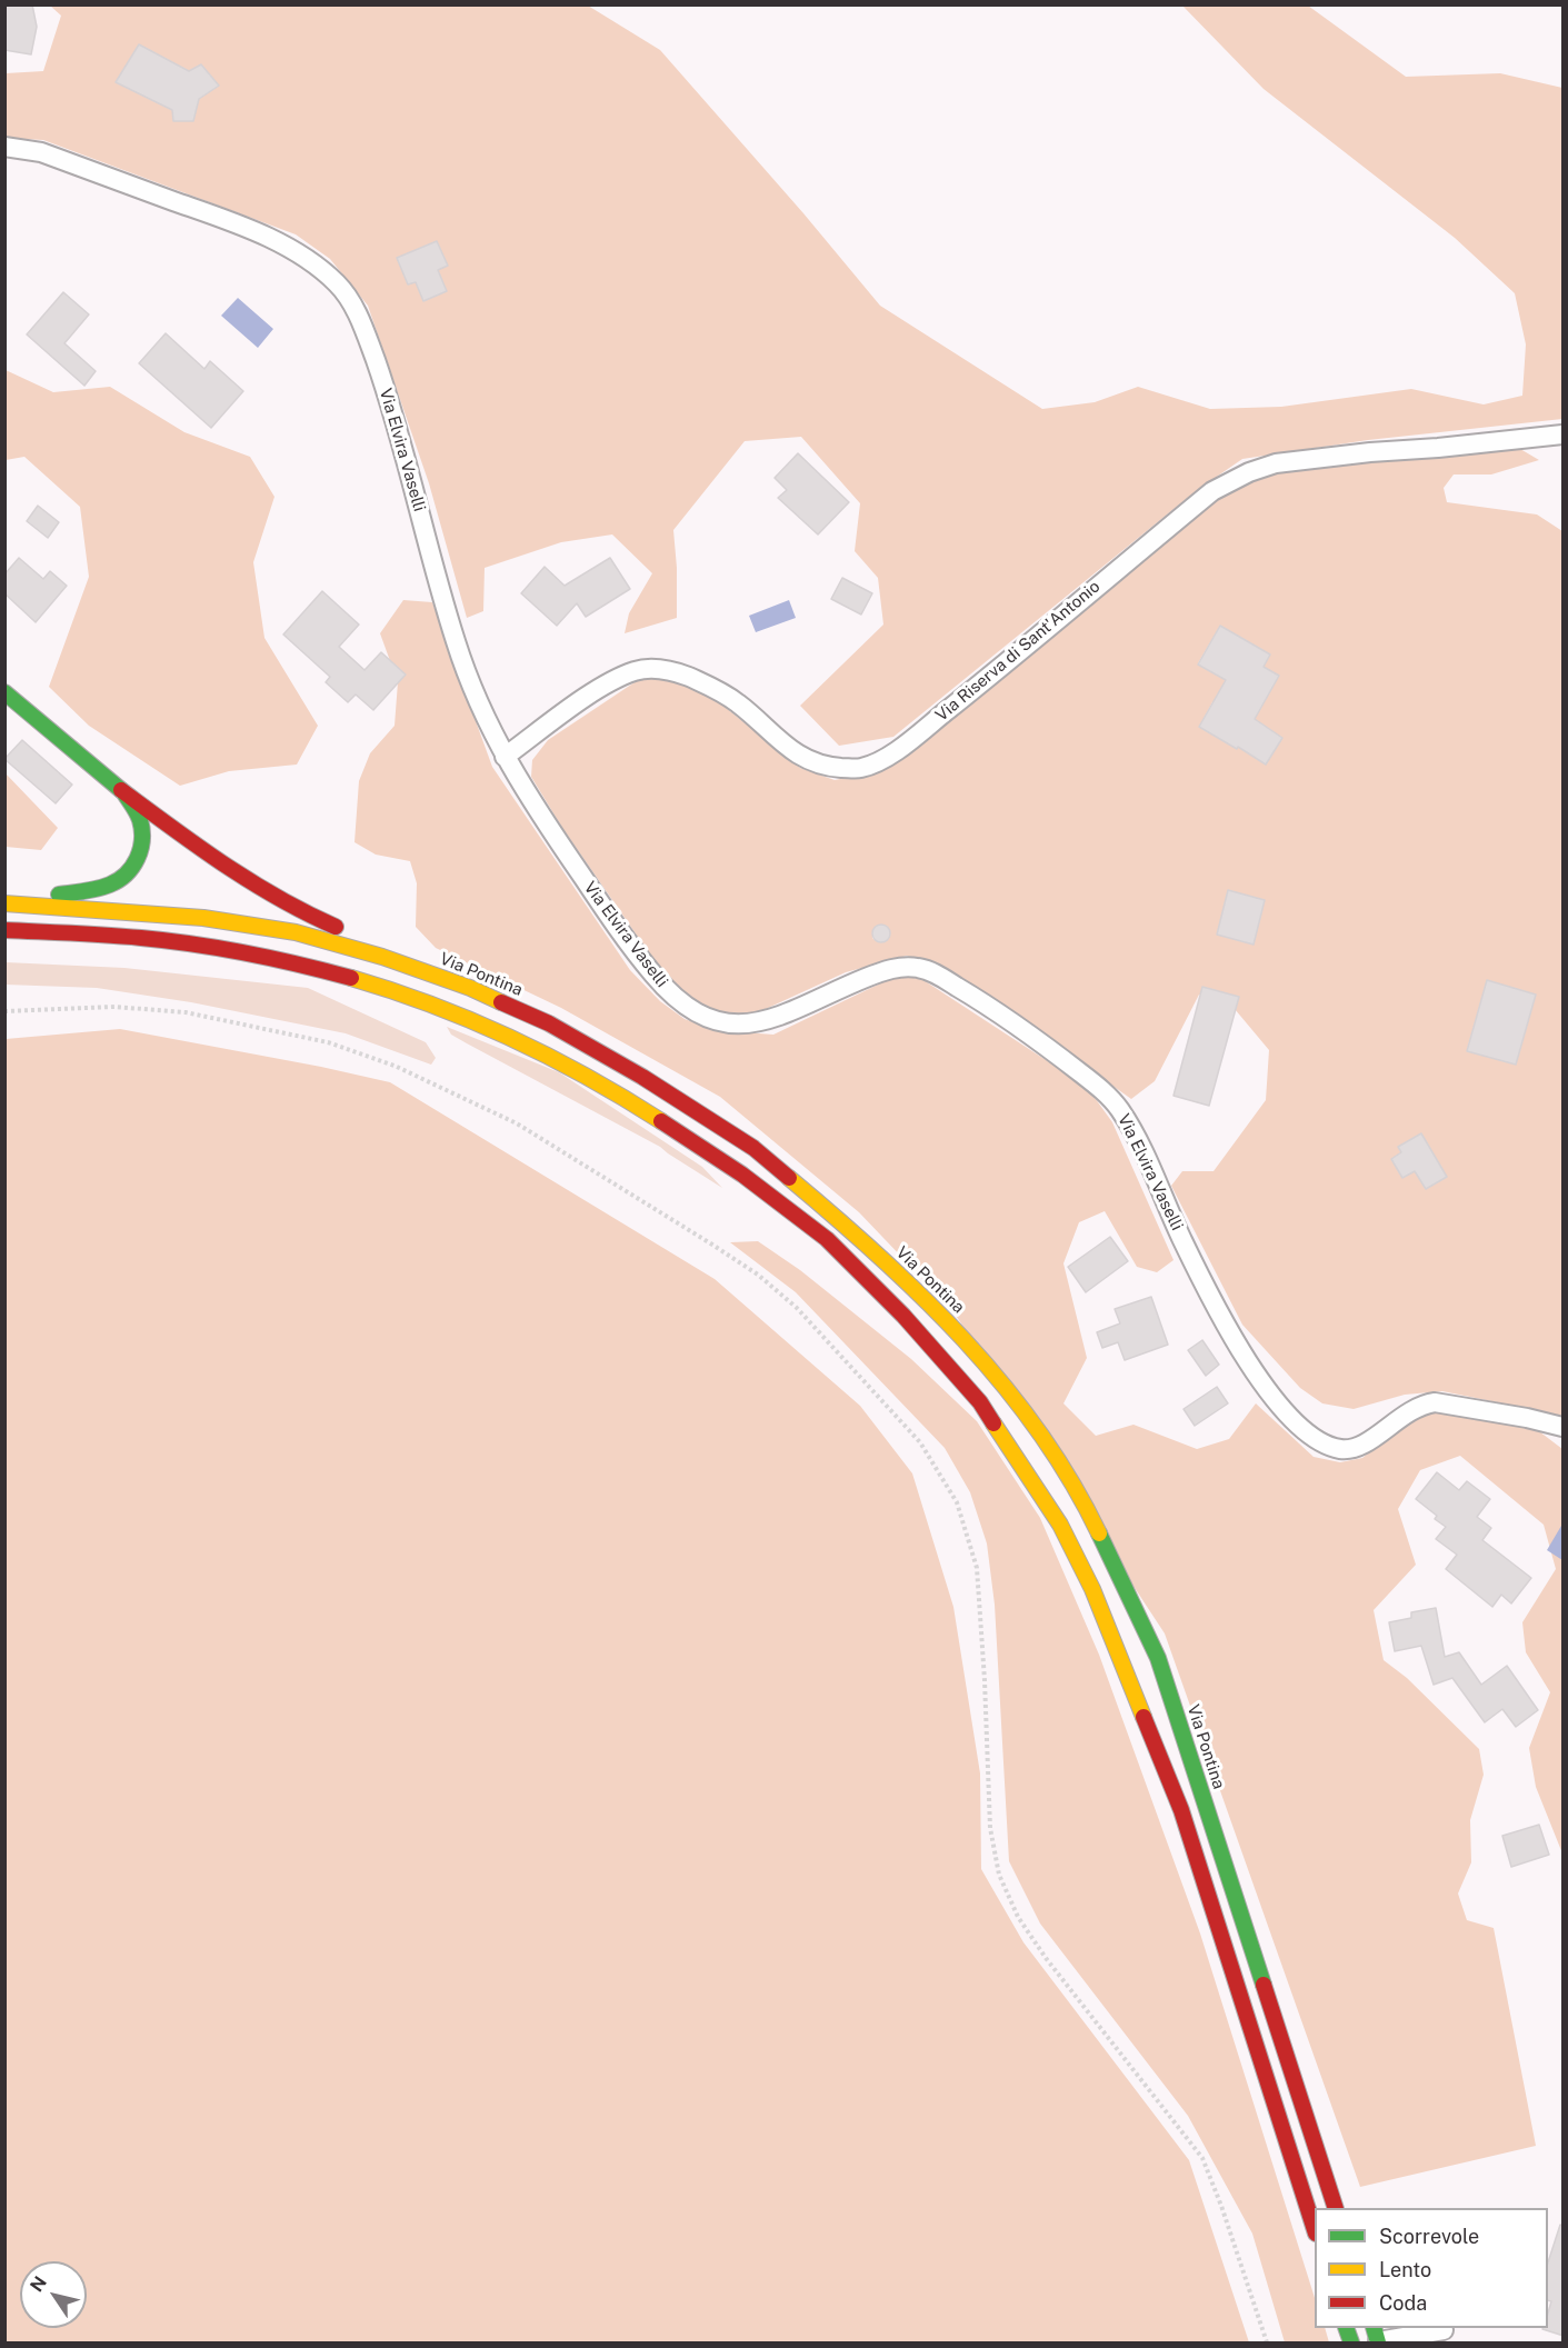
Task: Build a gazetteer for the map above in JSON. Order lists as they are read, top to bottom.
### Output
{
  "streets": {
    "main road": ["Via Pontina"],
    "street": ["Via Elvira Vaselli", "Via Riserva di Sant'Antonio"]
  },
  "crossings": [
    ["Via Elvira Vaselli", "Via Riserva di Sant'Antonio"]
  ],
  "legend": ["Scorrevole", "Lento", "Coda"],
  "north": "top left"
}
